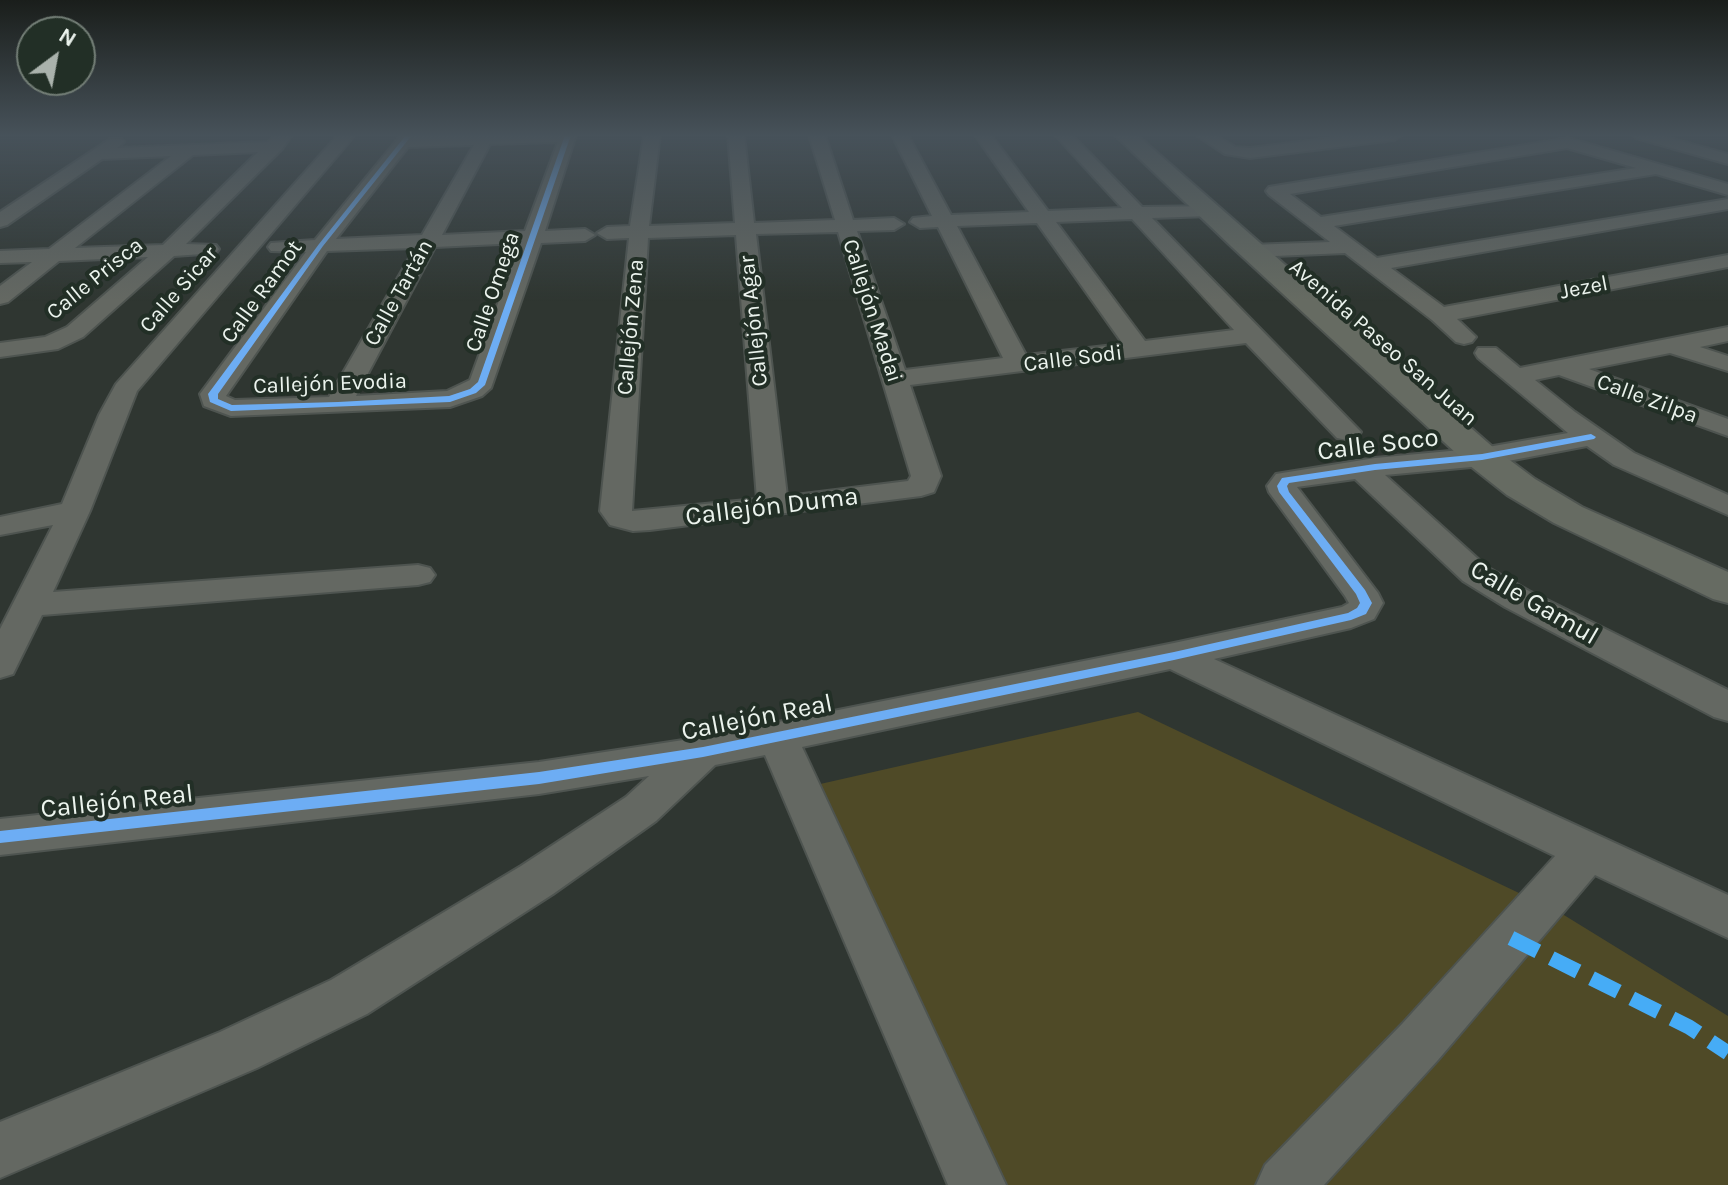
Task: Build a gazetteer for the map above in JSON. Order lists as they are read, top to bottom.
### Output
{
  "streets": {
    "street": [
      "Calle Prisca",
      "Jezel",
      "Calle Sicar",
      "Calle Ramot",
      "Calle Omega",
      "Calle Tartán",
      "Callejón Madai",
      "Callejón Agar",
      "Callejón Zena",
      "Avenida Paseo San Juan",
      "Calle Sodi",
      "Callejón Evodia",
      "Calle Zilpa",
      "Calle Soco",
      "Callejón Duma",
      "Calle Gamul",
      "Callejón Real"
    ]
  },
  "crossings": [
    ["Calle Ramot", "Callejón Evodia"],
    ["Calle Omega", "Callejón Evodia"],
    ["Calle Tartán", "Callejón Evodia"],
    ["Callejón Madai", "Calle Sodi"],
    ["Callejón Madai", "Callejón Duma"],
    ["Callejón Agar", "Callejón Duma"],
    ["Callejón Zena", "Callejón Duma"],
    ["Avenida Paseo San Juan", "Calle Soco"],
    ["Calle Soco", "Calle Gamul"],
    ["Calle Soco", "Callejón Real"]
  ],
  "north": "top right"
}
